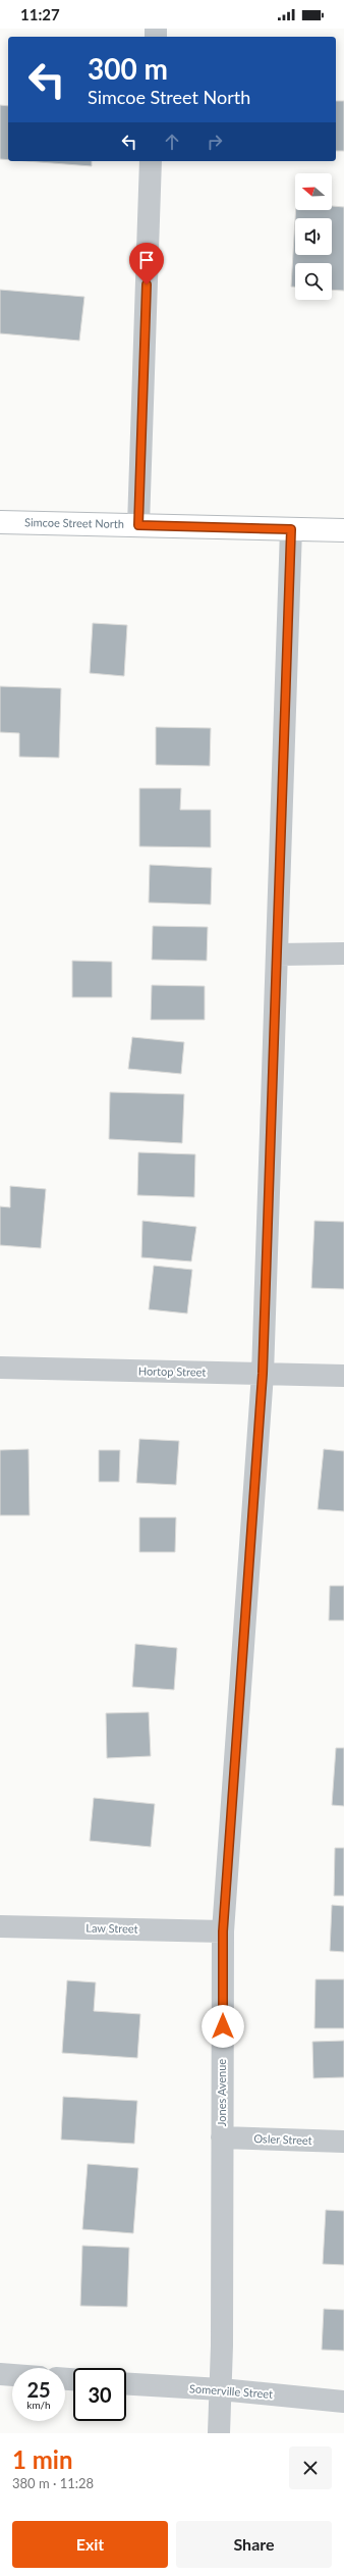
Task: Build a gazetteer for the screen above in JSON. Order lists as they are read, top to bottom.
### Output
{
  "streets": {
    "main road": ["Simcoe Street North"],
    "street": [
      "Hortop Street",
      "Law Street",
      "Jones Avenue",
      "Osler Street",
      "Somerville Street"
    ]
  },
  "crossings": [
    ["Simcoe Street North", "Jones Avenue"],
    ["Hortop Street", "Jones Avenue"],
    ["Law Street", "Jones Avenue"],
    ["Jones Avenue", "Osler Street"],
    ["Jones Avenue", "Somerville Street"]
  ],
  "north": "left",
  "page": {
    "status": "11:27",
    "turn": ["300 m", "Simcoe Street North"],
    "speed": "25 km/h",
    "limit": "30",
    "heading": ["1 min", "380 m · 11:28"],
    "buttons": ["Exit", "Share"]
  }
}
